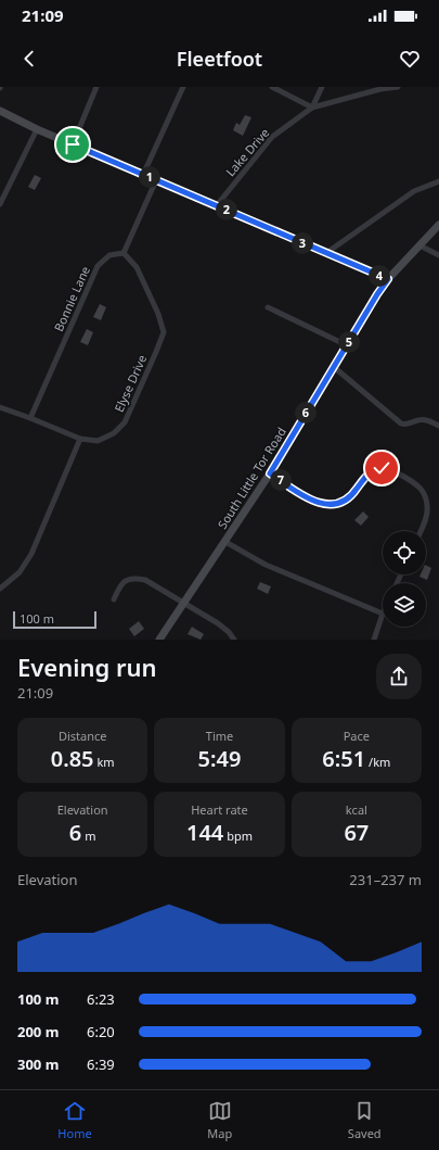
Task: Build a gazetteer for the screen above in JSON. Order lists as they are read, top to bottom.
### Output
{
  "streets": {
    "street": [
      "Lake Drive",
      "Bonnie Lane",
      "Elyse Drive",
      "South Little Tor Road"
    ]
  },
  "crossings": [
    ["Bonnie Lane", "Elyse Drive"]
  ],
  "scale_bar": "100 m",
  "page": {
    "status": "21:09",
    "header": "Fleetfoot",
    "pins": [
      "1",
      "2",
      "3",
      "4",
      "5",
      "6",
      "7"
    ],
    "scale": "100 m",
    "heading": ["Evening run", "21:09"],
    "stats": [
      ["Distance", "0.85 km"],
      ["Time", "5:49"],
      ["Pace", "6:51 /km"],
      ["Elevation", "6 m"],
      ["Heart rate", "144 bpm"],
      ["kcal", "67"]
    ],
    "chart": ["Elevation", "231–237 m"],
    "list": [
      {
        "name": "100 m",
        "note": "6:23"
      },
      {
        "name": "200 m",
        "note": "6:20"
      },
      {
        "name": "300 m",
        "note": "6:39"
      }
    ],
    "tabs": ["Home", "Map", "Saved"]
  }
}
